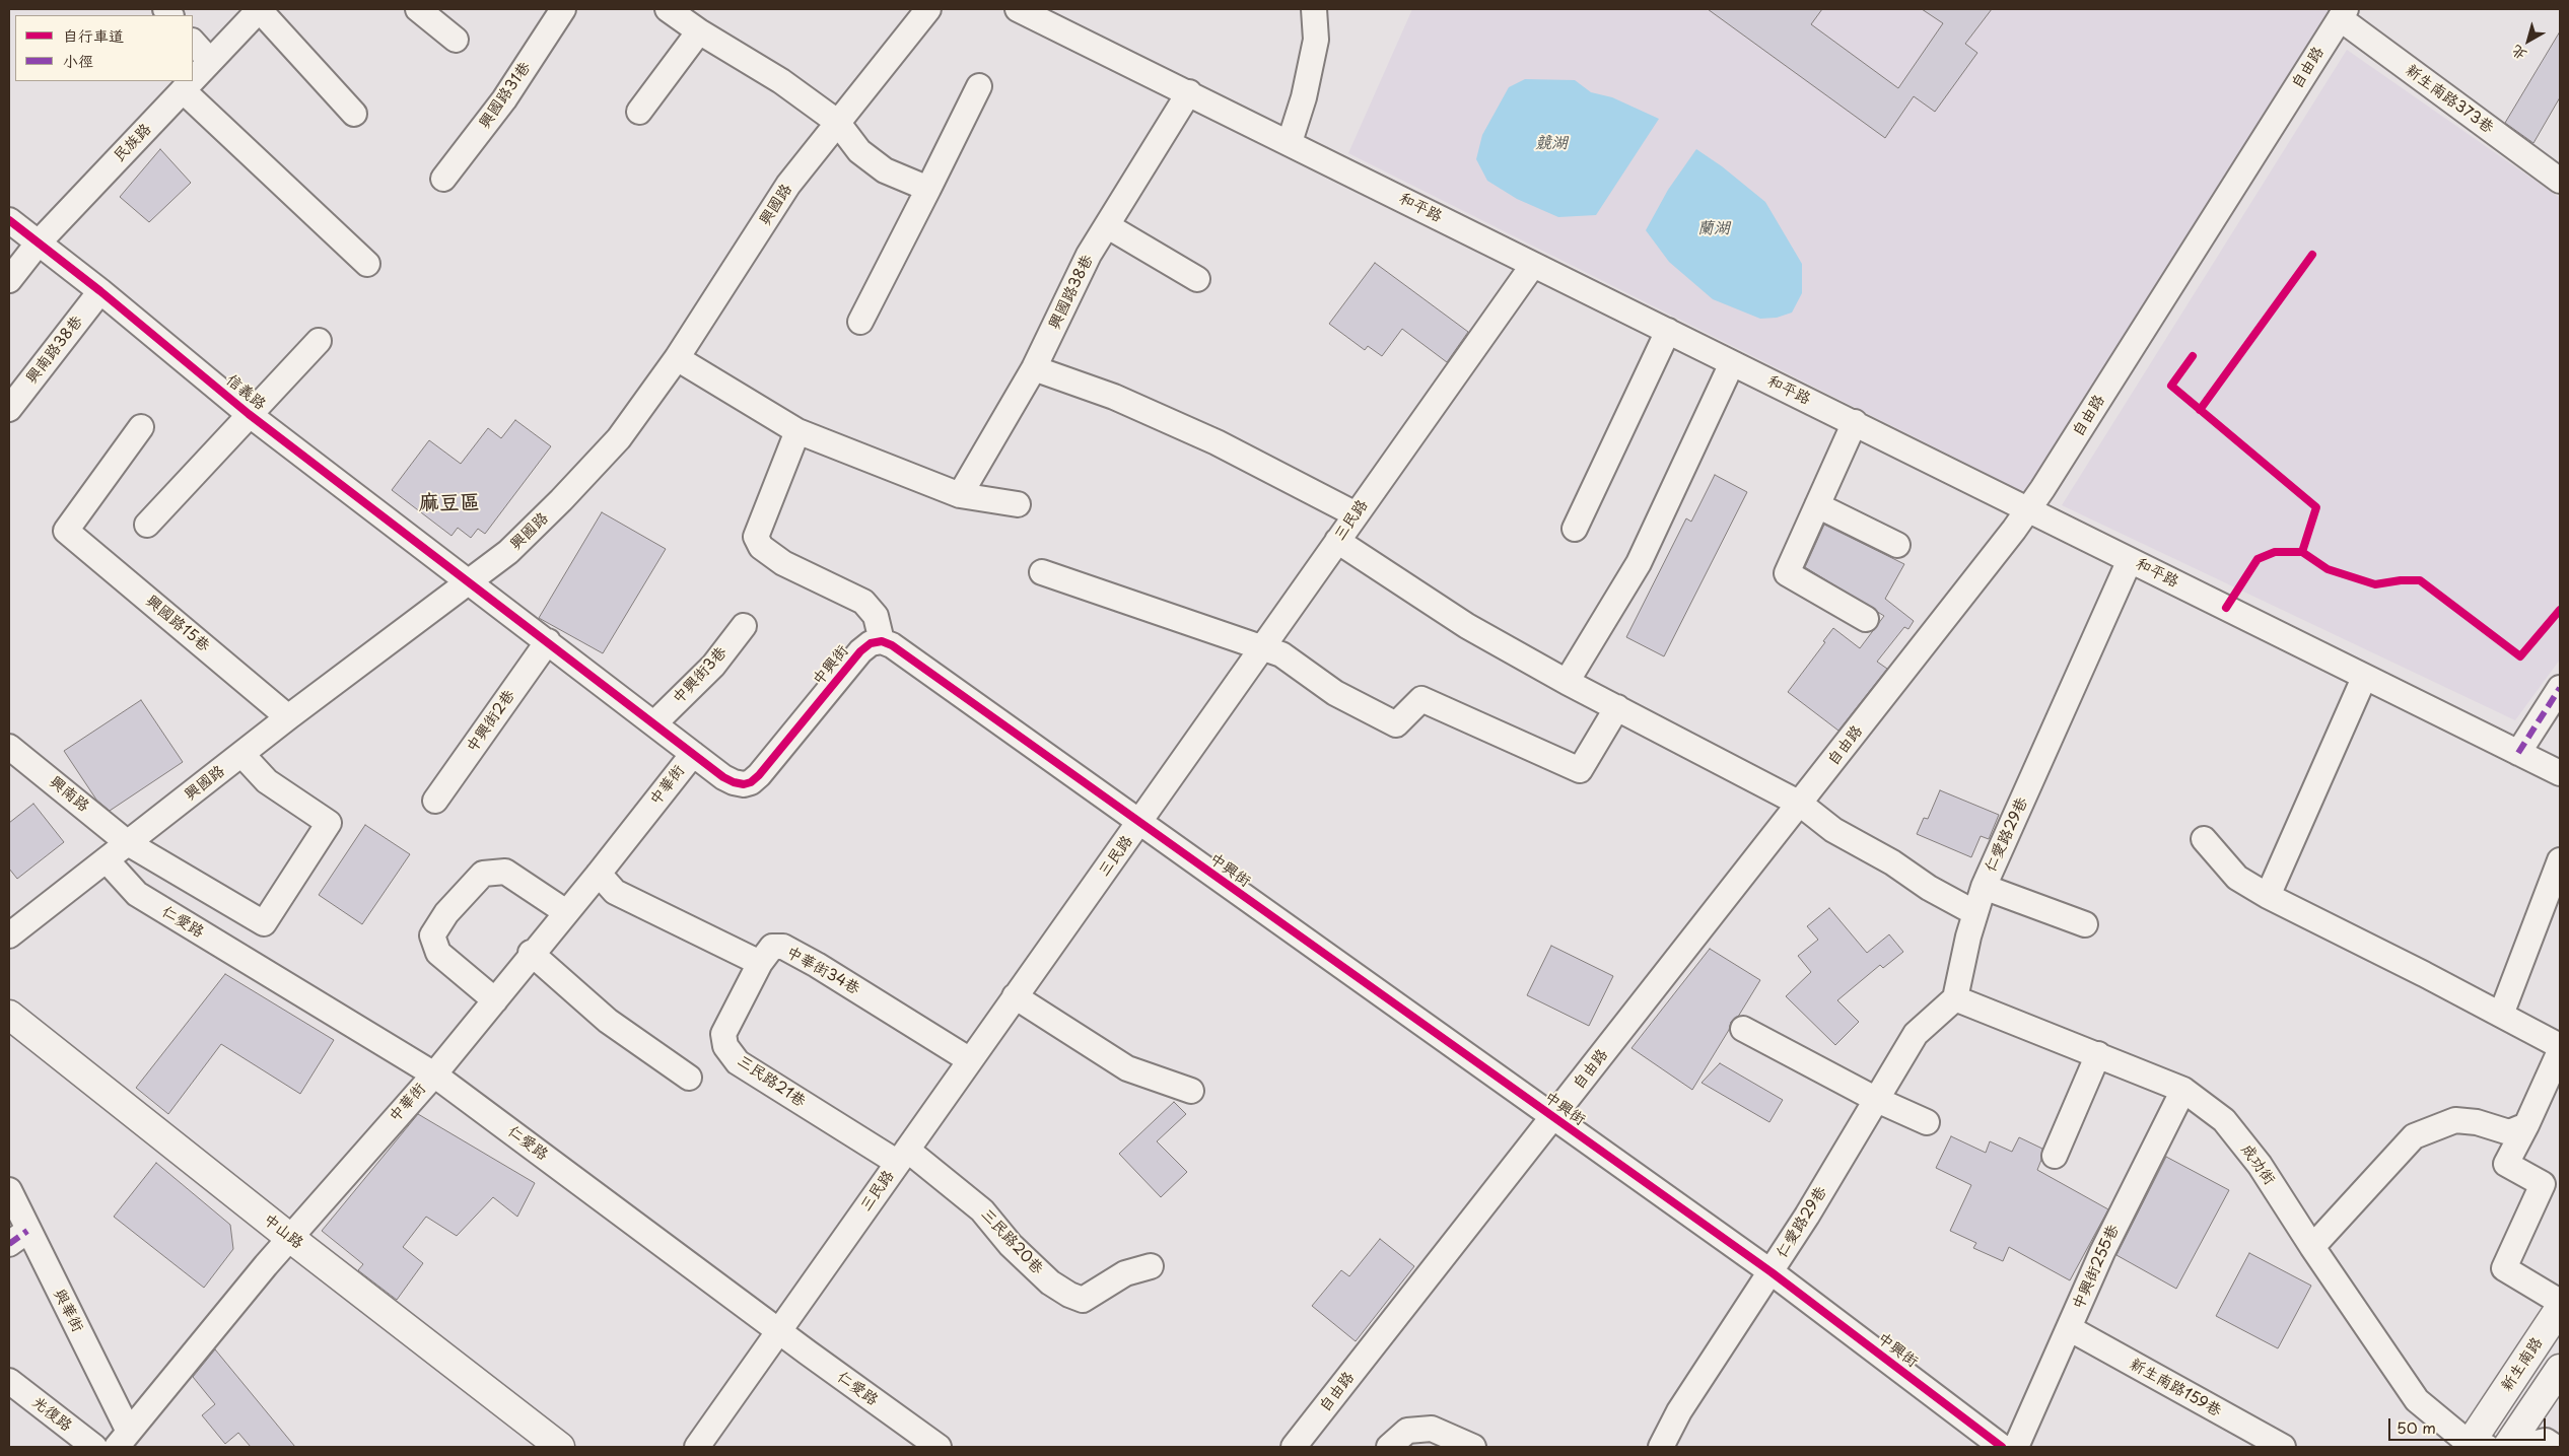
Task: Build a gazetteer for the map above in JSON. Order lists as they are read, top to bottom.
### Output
{
  "streets": {
    "main road": ["中山路", "新生南路"],
    "street": [
      "自由路",
      "興國路31巷",
      "新生南路373巷",
      "民族路",
      "興國路",
      "和平路",
      "興國路38巷",
      "興南路38巷",
      "信義路",
      "三民路",
      "興國路15巷",
      "中興街",
      "中興街3巷",
      "中興街2巷",
      "中華街",
      "興南路",
      "仁愛路29巷",
      "仁愛路",
      "中華街34巷",
      "三民路21巷",
      "成功街",
      "三民路20巷",
      "中興街255巷",
      "與華街",
      "新生南路159巷",
      "光復路"
    ]
  },
  "crossings": [
    ["自由路", "新生南路373巷"],
    ["自由路", "和平路"],
    ["自由路", "中興街"],
    ["民族路", "信義路"],
    ["興國路", "信義路"],
    ["興國路", "興國路15巷"],
    ["興國路", "中興街"],
    ["興國路", "興南路"],
    ["興國路", "仁愛路"],
    ["和平路", "興國路38巷"],
    ["和平路", "三民路"],
    ["和平路", "仁愛路29巷"],
    ["興南路38巷", "信義路"],
    ["信義路", "中興街"],
    ["三民路", "中興街"],
    ["三民路", "仁愛路"],
    ["三民路", "中華街34巷"],
    ["三民路", "三民路21巷"],
    ["三民路", "三民路20巷"],
    ["中興街", "中興街3巷"],
    ["中興街", "中興街2巷"],
    ["中興街", "中華街"],
    ["中興街", "仁愛路29巷"],
    ["中華街", "仁愛路"],
    ["中華街", "中山路"],
    ["中華街", "與華街"],
    ["仁愛路29巷", "成功街"],
    ["中華街34巷", "三民路21巷"],
    ["三民路21巷", "三民路20巷"],
    ["成功街", "中興街255巷"],
    ["成功街", "新生南路"],
    ["中興街255巷", "新生南路159巷"]
  ],
  "districts": ["麻豆區"],
  "water": ["競湖", "蘭湖"],
  "legend": ["自行車道", "小徑"],
  "scale_bar": "50 m",
  "north": "bottom left"
}
